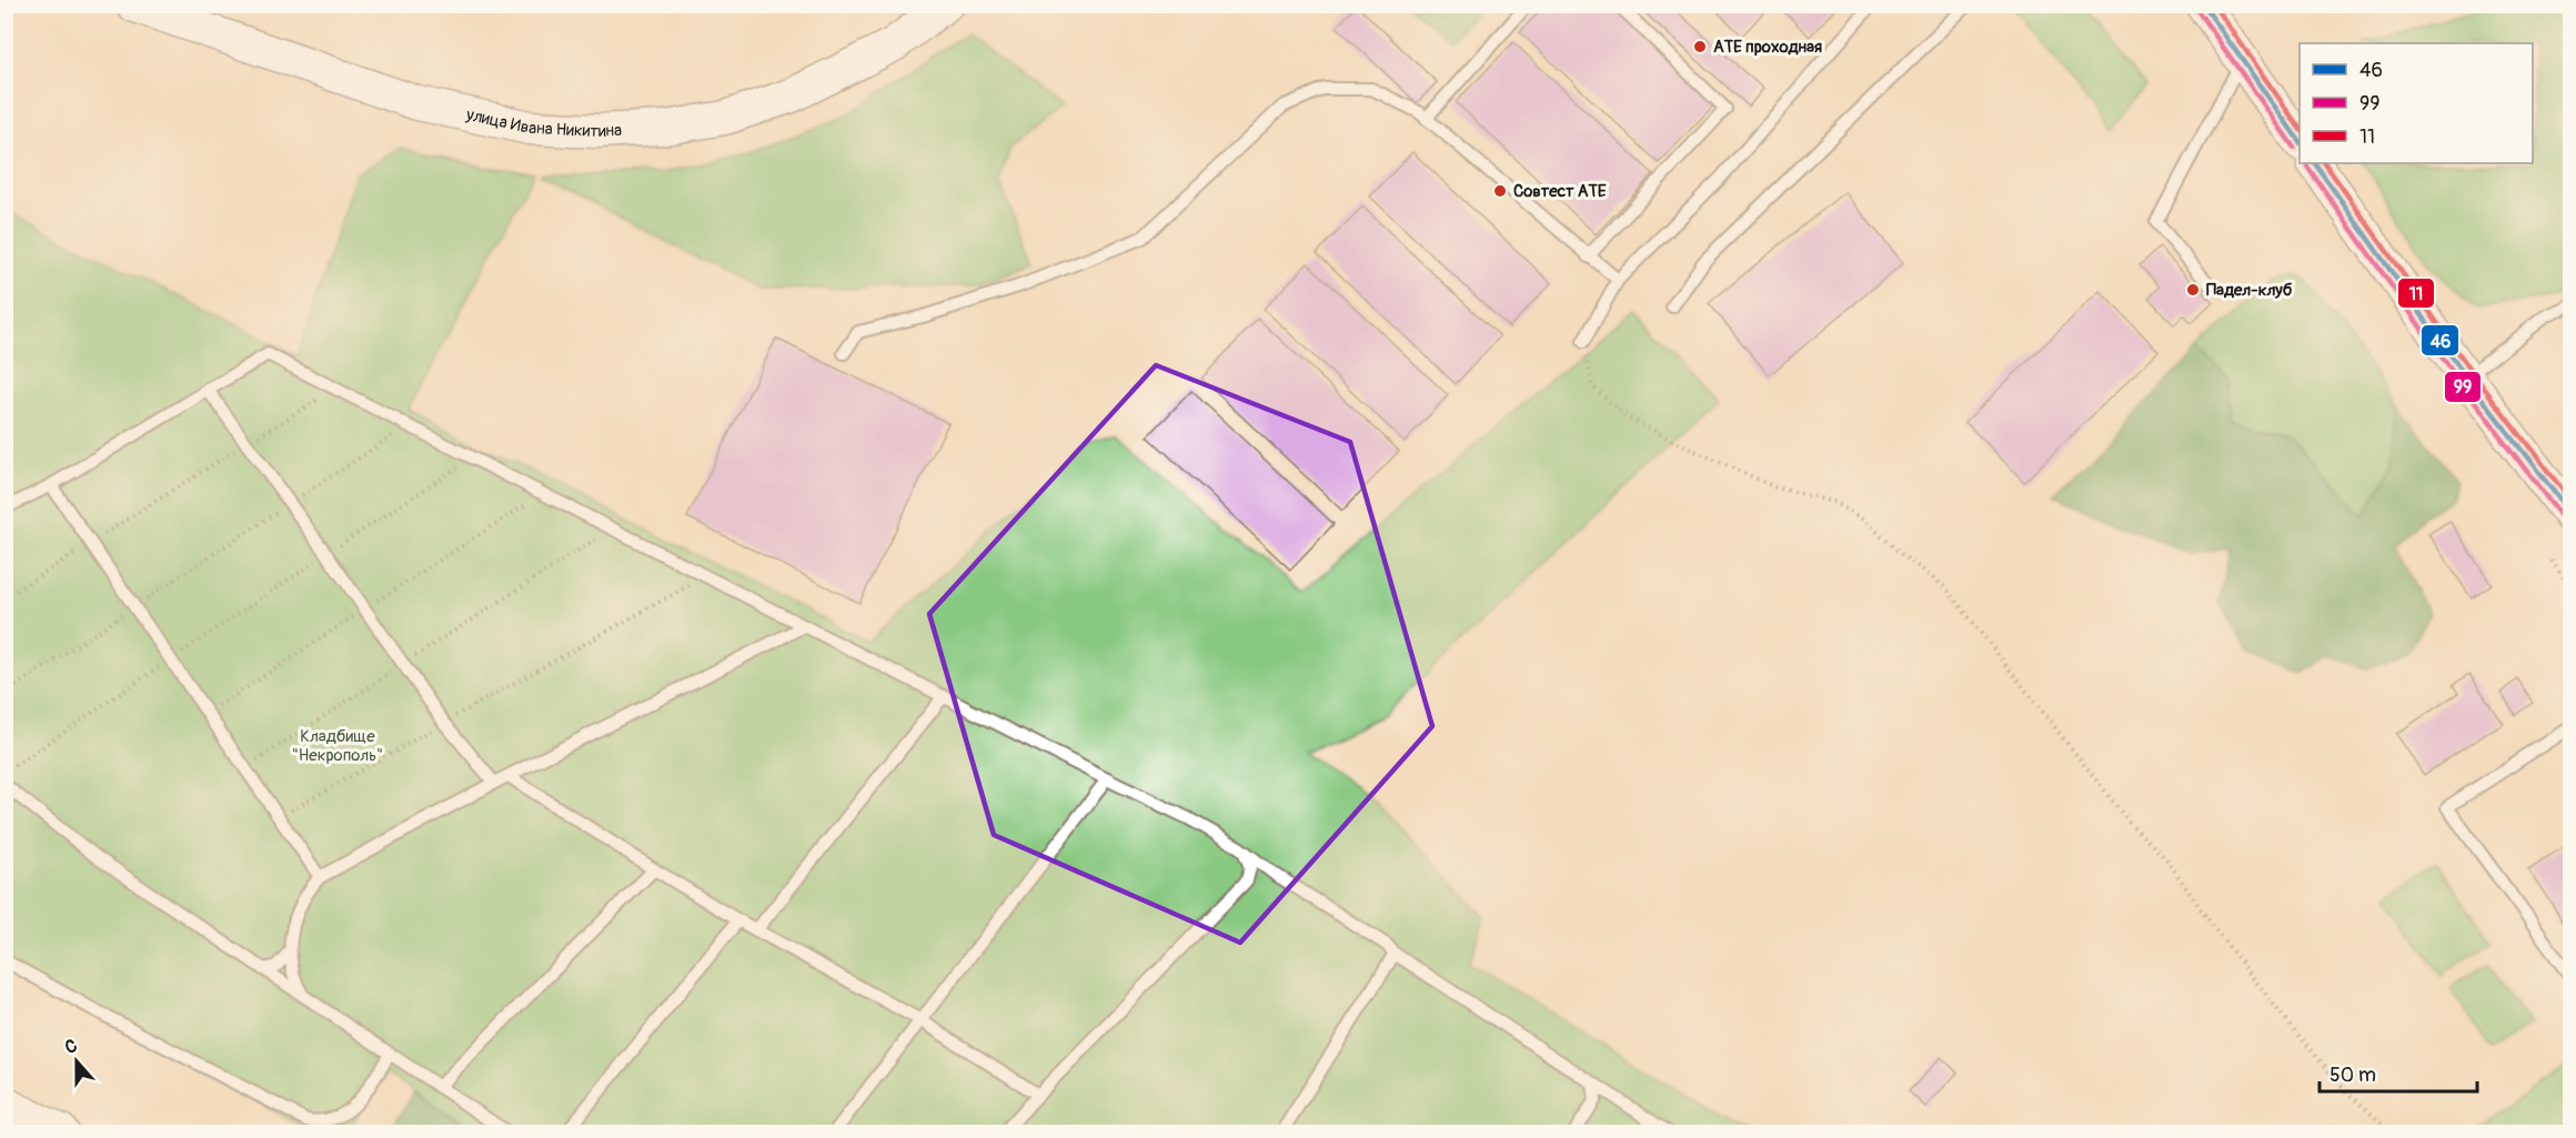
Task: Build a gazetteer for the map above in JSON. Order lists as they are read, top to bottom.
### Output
{
  "streets": {
    "main road": ["улица Ивана Никитина"]
  },
  "parks": ["Кладбище \"Некрополь\""],
  "places": ["АТЕ проходная", "Совтест АТЕ", "Падел-клуб"],
  "lines": ["transit line 46", "transit line 11", "transit line 99"],
  "legend": ["46", "99", "11"],
  "scale_bar": "50 m",
  "north": "top"
}
